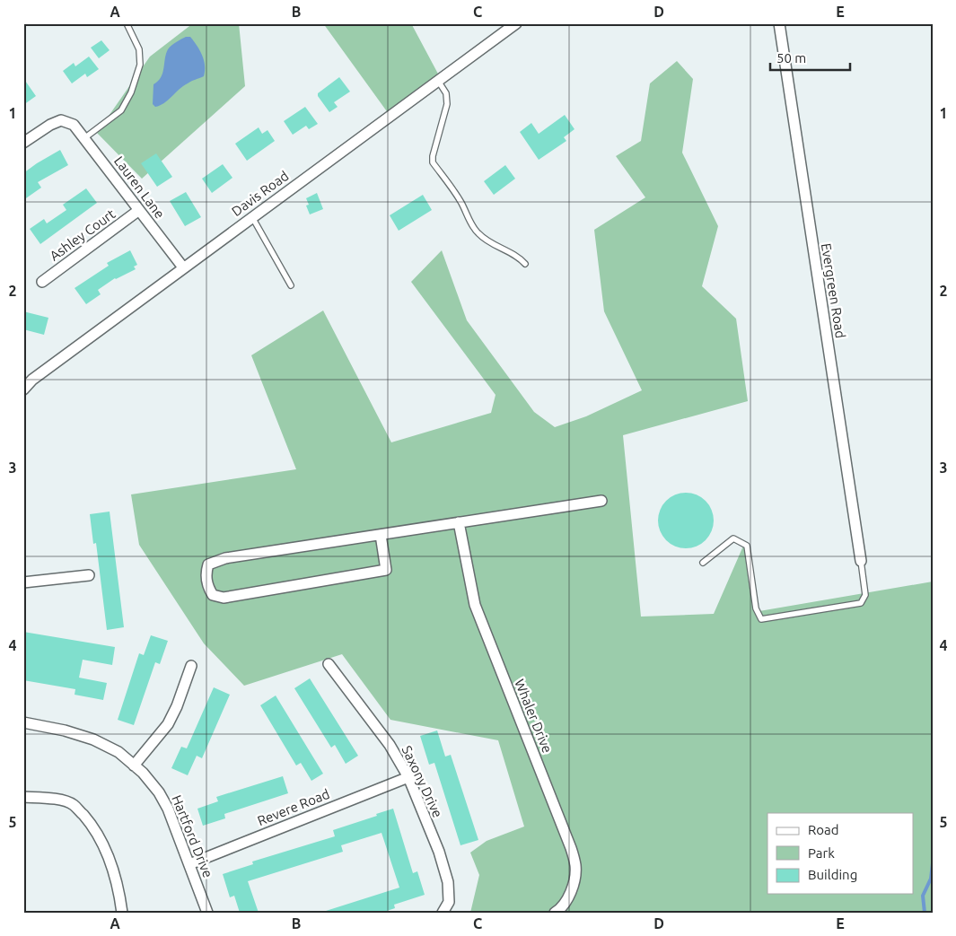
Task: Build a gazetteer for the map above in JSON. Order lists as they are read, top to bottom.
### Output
{
  "streets": {
    "street": [
      "Lauren Lane",
      "Davis Road",
      "Ashley Court",
      "Evergreen Road",
      "Whaler Drive",
      "Saxony Drive",
      "Revere Road",
      "Hartford Drive"
    ]
  },
  "crossings": [
    ["Lauren Lane", "Davis Road"],
    ["Lauren Lane", "Ashley Court"],
    ["Saxony Drive", "Revere Road"],
    ["Revere Road", "Hartford Drive"]
  ],
  "legend": ["Road", "Park", "Building"],
  "scale_bar": "50 m",
  "grid": {
    "columns": [
      "A",
      "B",
      "C",
      "D",
      "E"
    ],
    "rows": [
      "1",
      "2",
      "3",
      "4",
      "5"
    ]
  }
}
